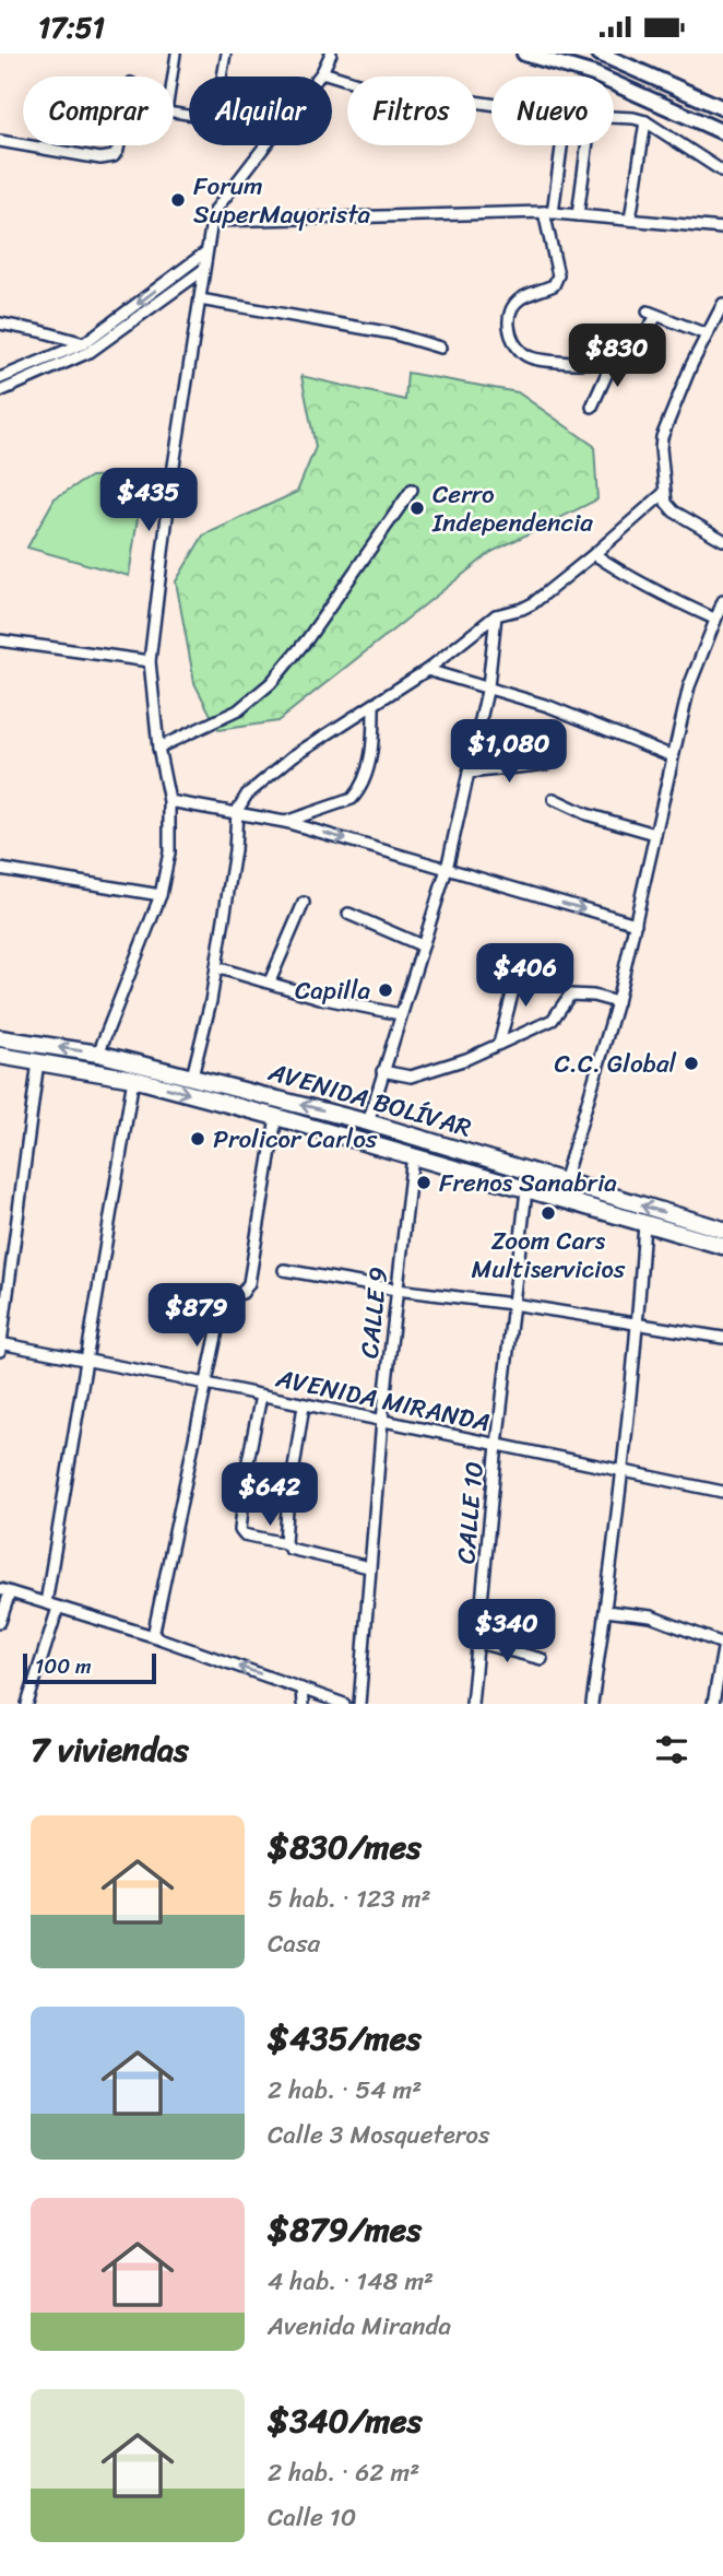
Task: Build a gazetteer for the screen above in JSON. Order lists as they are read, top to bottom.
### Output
{
  "streets": {
    "main road": ["AVENIDA BOLÍVAR"],
    "street": ["CALLE 9", "AVENIDA MIRANDA", "CALLE 10"]
  },
  "crossings": [
    ["AVENIDA BOLÍVAR", "CALLE 9"],
    ["AVENIDA BOLÍVAR", "CALLE 10"],
    ["CALLE 9", "AVENIDA MIRANDA"],
    ["AVENIDA MIRANDA", "CALLE 10"]
  ],
  "places": [
    "Forum SuperMayorista",
    "Cerro Independencia",
    "Capilla",
    "C.C. Global",
    "Prolicor Carlos",
    "Frenos Sanabria",
    "Zoom Cars Multiservicios"
  ],
  "scale_bar": "100 m",
  "page": {
    "status": "17:51",
    "chip": [
      "Comprar",
      "Alquilar",
      "Filtros",
      "Nuevo"
    ],
    "price": [
      "$830",
      "$435",
      "$1,080",
      "$406",
      "$879",
      "$642",
      "$340"
    ],
    "scale": "100 m",
    "heading": "7 viviendas",
    "list": [
      {
        "name": "$830/mes",
        "note": "5 hab. · 123 m² · Casa"
      },
      {
        "name": "$435/mes",
        "note": "2 hab. · 54 m² · Calle 3 Mosqueteros"
      },
      {
        "name": "$879/mes",
        "note": "4 hab. · 148 m² · Avenida Miranda"
      },
      {
        "name": "$340/mes",
        "note": "2 hab. · 62 m² · Calle 10"
      }
    ]
  }
}
